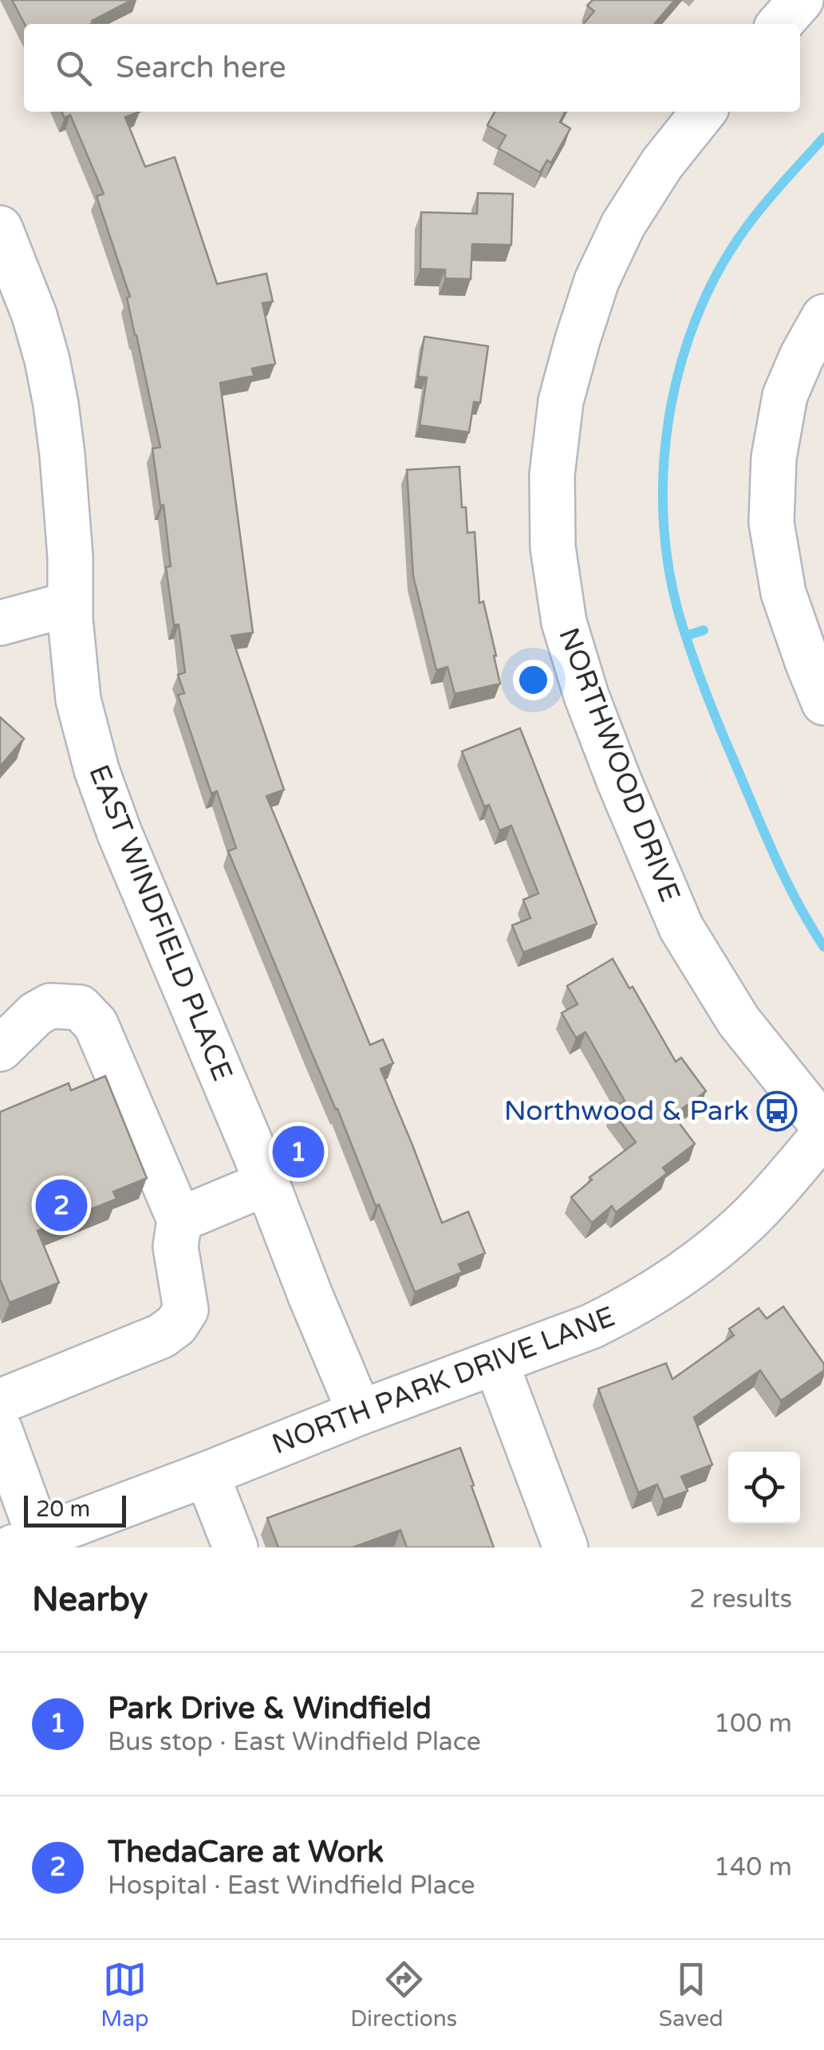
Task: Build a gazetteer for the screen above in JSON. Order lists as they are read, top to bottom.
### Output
{
  "streets": {
    "street": ["NORTHWOOD DRIVE", "EAST WINDFIELD PLACE", "NORTH PARK DRIVE LANE"]
  },
  "crossings": [
    ["EAST WINDFIELD PLACE", "NORTH PARK DRIVE LANE"]
  ],
  "places": {
    "bus stop": ["Northwood & Park"]
  },
  "scale_bar": "20 m",
  "page": {
    "search": "Search here",
    "pins": ["1", "2"],
    "scale": "20 m",
    "heading": ["Nearby", "2 results"],
    "list": [
      {
        "mark": "1",
        "name": "Park Drive & Windfield",
        "note": "Bus stop · East Windfield Place",
        "value": "100 m"
      },
      {
        "mark": "2",
        "name": "ThedaCare at Work",
        "note": "Hospital · East Windfield Place",
        "value": "140 m"
      }
    ],
    "nav": ["Map", "Directions", "Saved"]
  }
}
